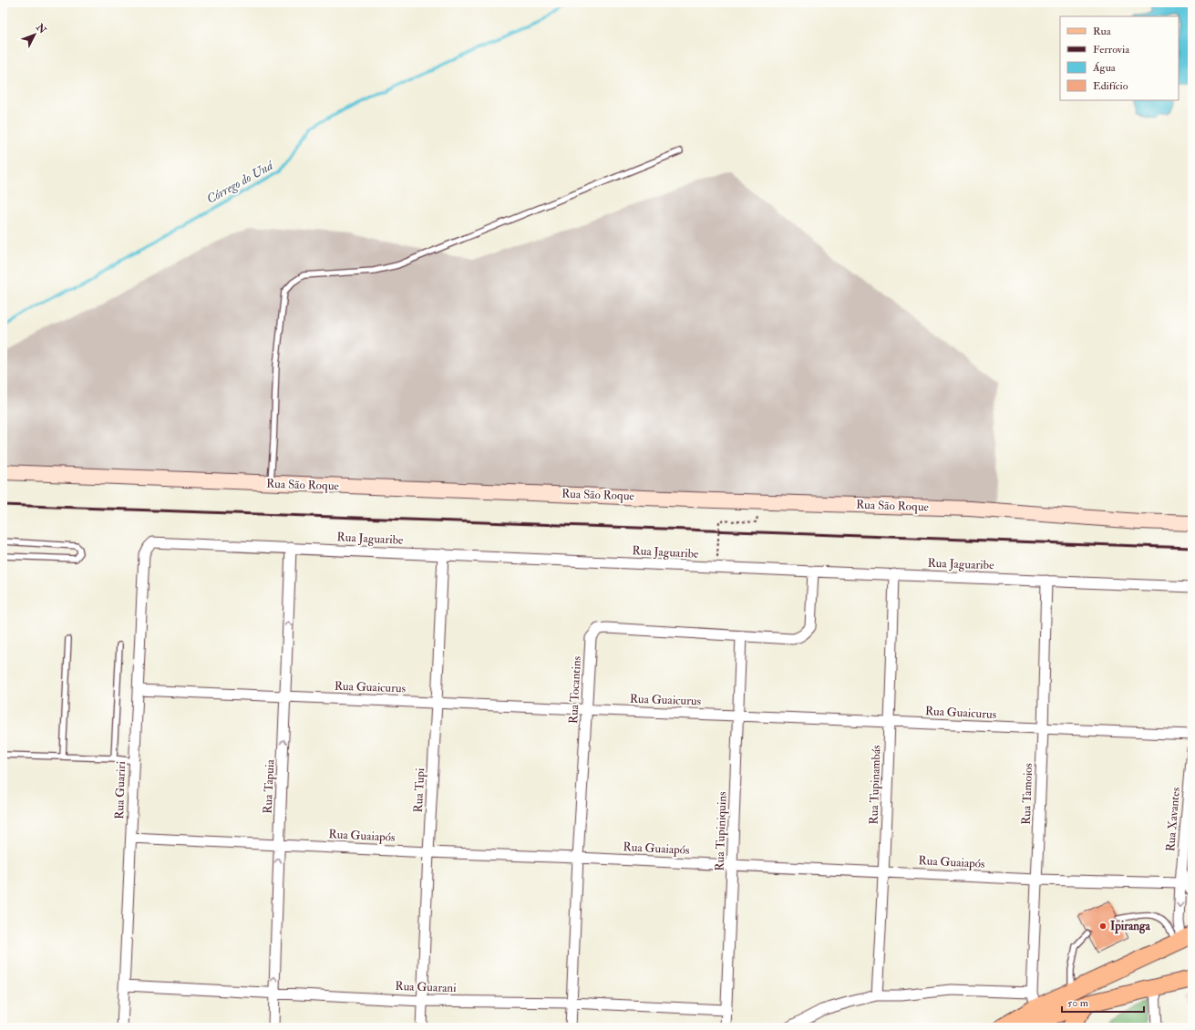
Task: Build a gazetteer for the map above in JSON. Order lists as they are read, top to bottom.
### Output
{
  "streets": {
    "street": [
      "Rua São Roque",
      "Rua Jaguaribe",
      "Rua Guaicurus",
      "Rua Tocantins",
      "Rua Tupinambás",
      "Rua Tapuia",
      "Rua Guariri",
      "Rua Tupi",
      "Rua Tamoios",
      "Rua Xavantes",
      "Rua Tupiniquins",
      "Rua Guaiapós",
      "Rua Guarani"
    ]
  },
  "crossings": [
    ["Rua Jaguaribe", "Rua Tocantins"],
    ["Rua Jaguaribe", "Rua Tupinambás"],
    ["Rua Jaguaribe", "Rua Tapuia"],
    ["Rua Jaguaribe", "Rua Guariri"],
    ["Rua Jaguaribe", "Rua Tupi"],
    ["Rua Jaguaribe", "Rua Tamoios"],
    ["Rua Guaicurus", "Rua Tocantins"],
    ["Rua Guaicurus", "Rua Tupinambás"],
    ["Rua Guaicurus", "Rua Tapuia"],
    ["Rua Guaicurus", "Rua Guariri"],
    ["Rua Guaicurus", "Rua Tupi"],
    ["Rua Guaicurus", "Rua Tamoios"],
    ["Rua Guaicurus", "Rua Tupiniquins"],
    ["Rua Tocantins", "Rua Tupiniquins"],
    ["Rua Tocantins", "Rua Guaiapós"],
    ["Rua Tocantins", "Rua Guarani"],
    ["Rua Tupinambás", "Rua Guaiapós"],
    ["Rua Tapuia", "Rua Guaiapós"],
    ["Rua Tapuia", "Rua Guarani"],
    ["Rua Guariri", "Rua Guaiapós"],
    ["Rua Guariri", "Rua Guarani"],
    ["Rua Tupi", "Rua Guaiapós"],
    ["Rua Tupi", "Rua Guarani"],
    ["Rua Tamoios", "Rua Guaiapós"],
    ["Rua Xavantes", "Rua Guaiapós"],
    ["Rua Tupiniquins", "Rua Guaiapós"],
    ["Rua Tupiniquins", "Rua Guarani"]
  ],
  "one_way": ["Rua Tapuia"],
  "water": ["Córrego do Uná"],
  "places": ["Ipiranga"],
  "legend": [
    "Rua",
    "Ferrovia",
    "Água",
    "Edifício"
  ],
  "scale_bar": "50 m",
  "north": "top right"
}
